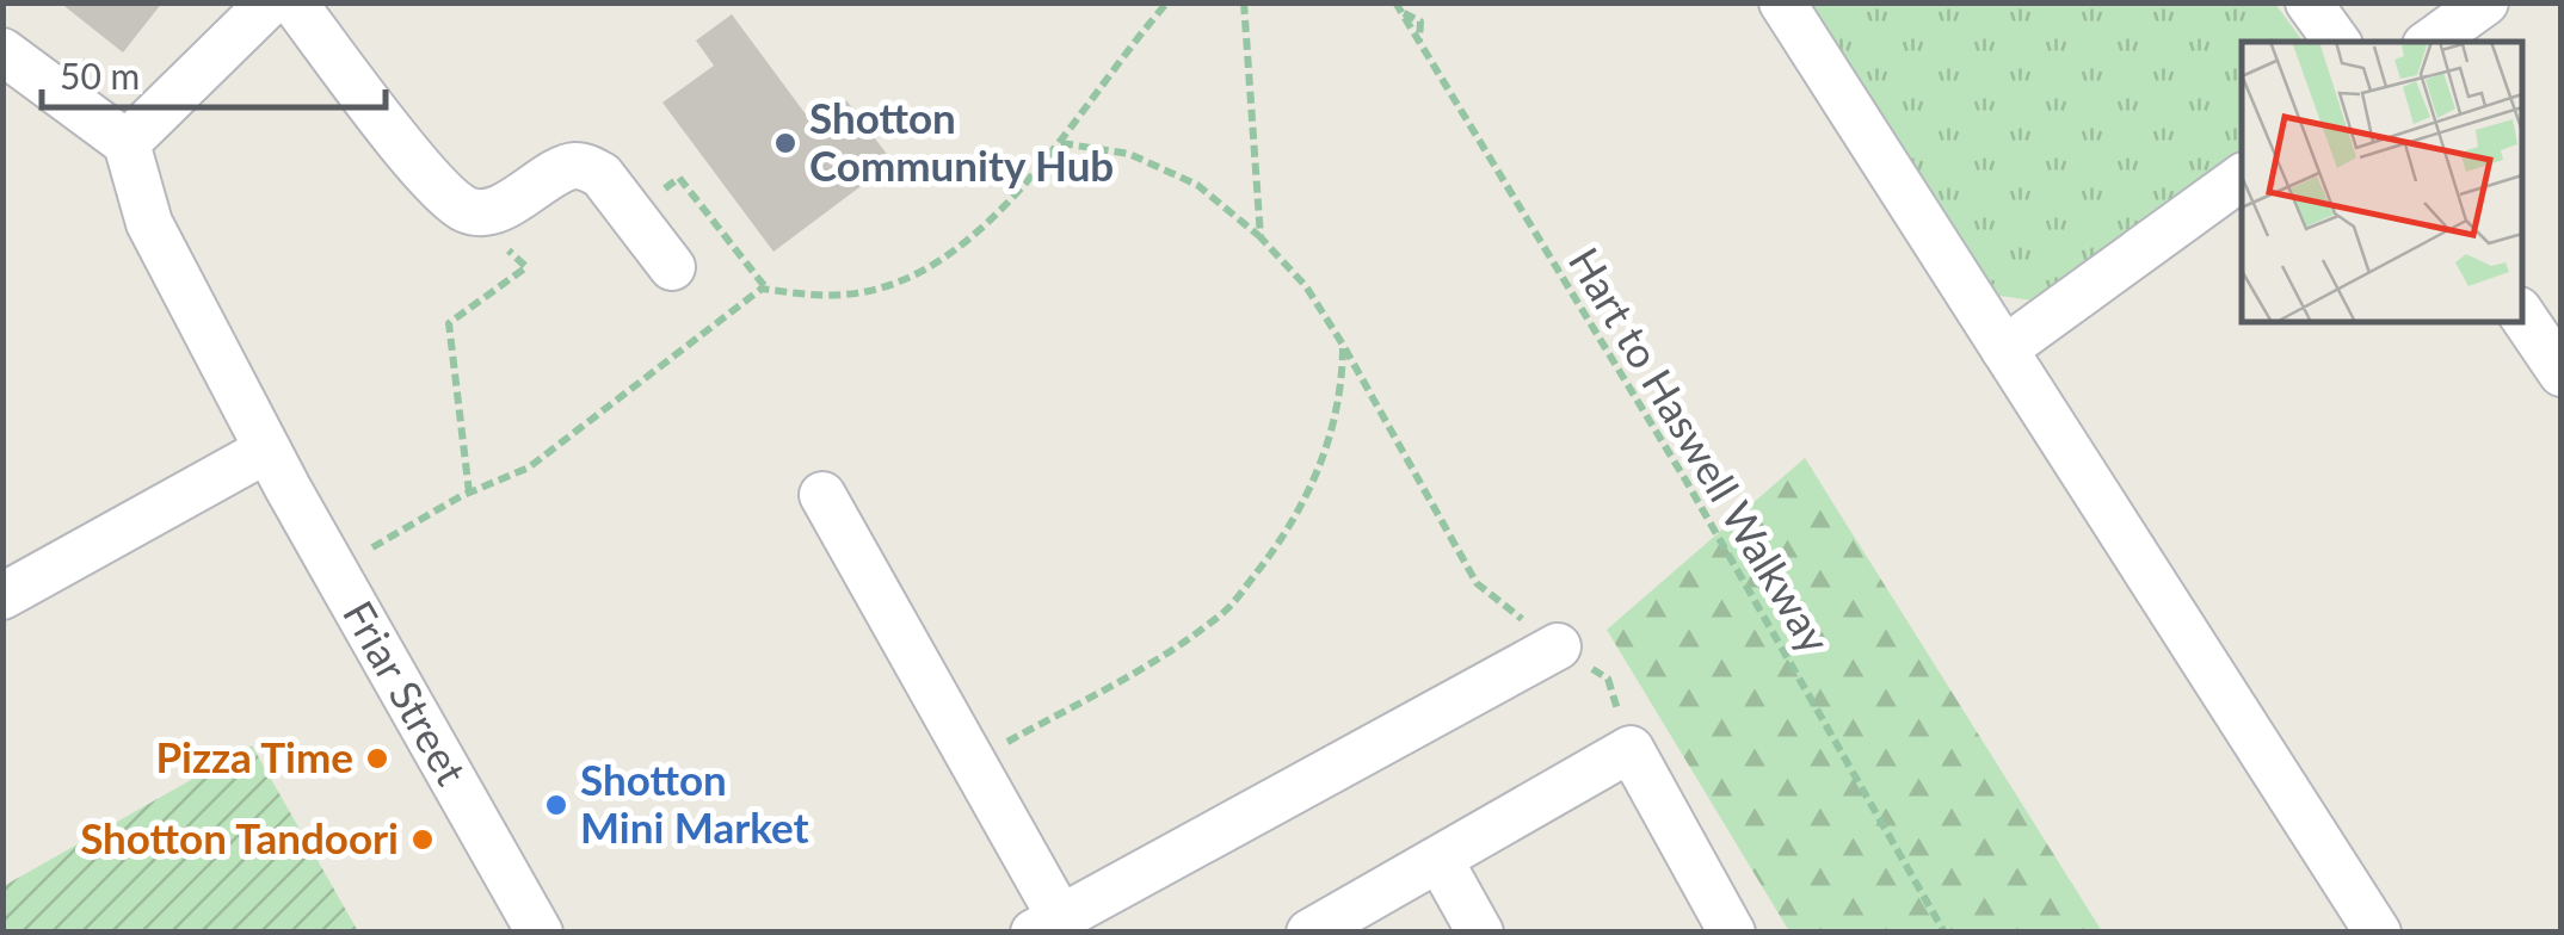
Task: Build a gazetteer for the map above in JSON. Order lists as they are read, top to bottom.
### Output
{
  "streets": {
    "street": ["Friar Street"],
    "path": ["Hart to Haswell Walkway"]
  },
  "places": [
    "Shotton Community Hub",
    "Pizza Time",
    "Shotton Mini Market",
    "Shotton Tandoori"
  ],
  "scale_bar": "50 m"
}
